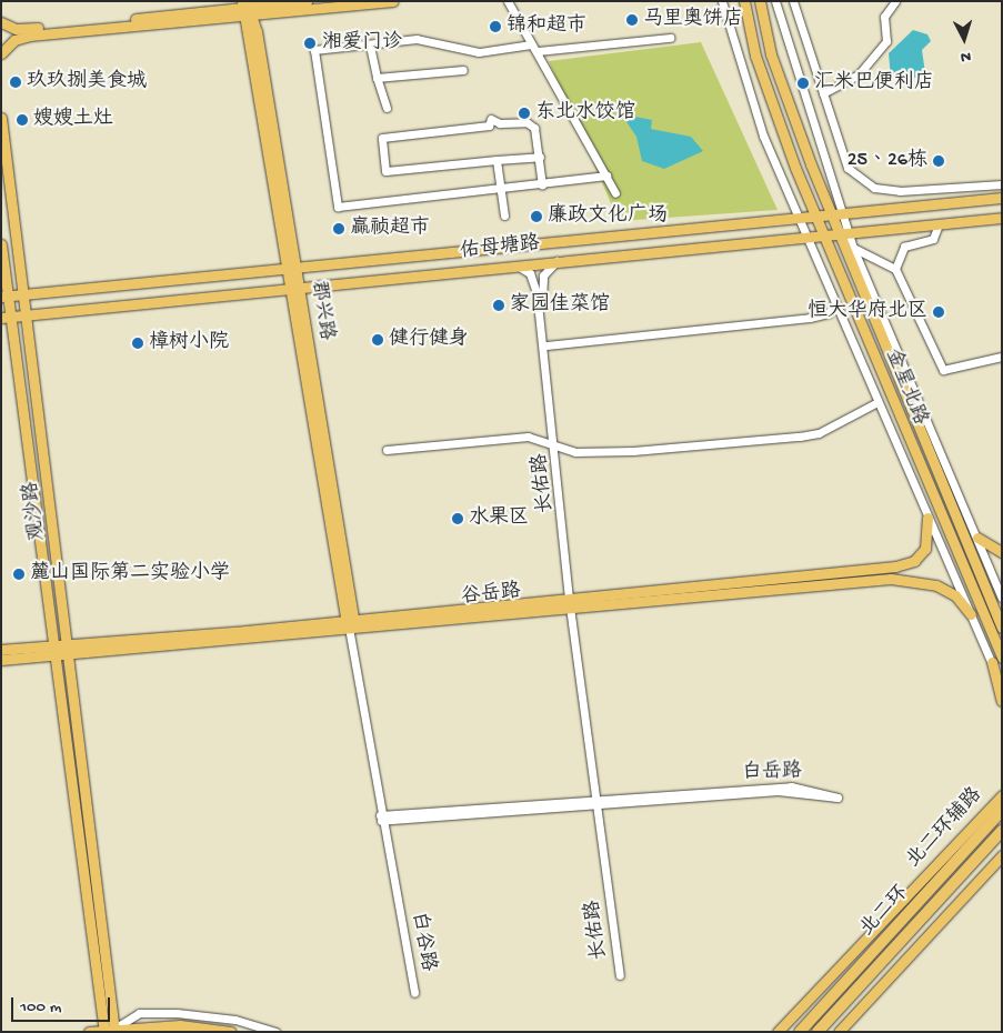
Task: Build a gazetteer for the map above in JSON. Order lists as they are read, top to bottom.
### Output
{
  "streets": {
    "highway": ["北二环"],
    "main road": [
      "佑母塘路",
      "郡兴路",
      "金星北路",
      "观沙路",
      "谷岳路",
      "北二环辅路"
    ],
    "street": ["长佑路", "白岳路", "白谷路"]
  },
  "crossings": [
    ["佑母塘路", "郡兴路"],
    ["佑母塘路", "金星北路"],
    ["佑母塘路", "长佑路"],
    ["佑母塘路", "观沙路"],
    ["郡兴路", "谷岳路"],
    ["郡兴路", "白谷路"],
    ["长佑路", "谷岳路"],
    ["长佑路", "白岳路"],
    ["观沙路", "谷岳路"],
    ["谷岳路", "白谷路"],
    ["白岳路", "白谷路"]
  ],
  "places": [
    "马里奥饼店",
    "锦和超市",
    "湘爱门诊",
    "玖玖捌美食城",
    "汇米巴便利店",
    "东北水饺馆",
    "嫂嫂土灶",
    "25、26栋",
    "廉政文化广场",
    "赢祯超市",
    "家园佳菜馆",
    "恒大华府北区",
    "健行健身",
    "樟树小院",
    "水果区",
    "麓山国际第二实验小学"
  ],
  "scale_bar": "100 m",
  "north": "bottom"
}
